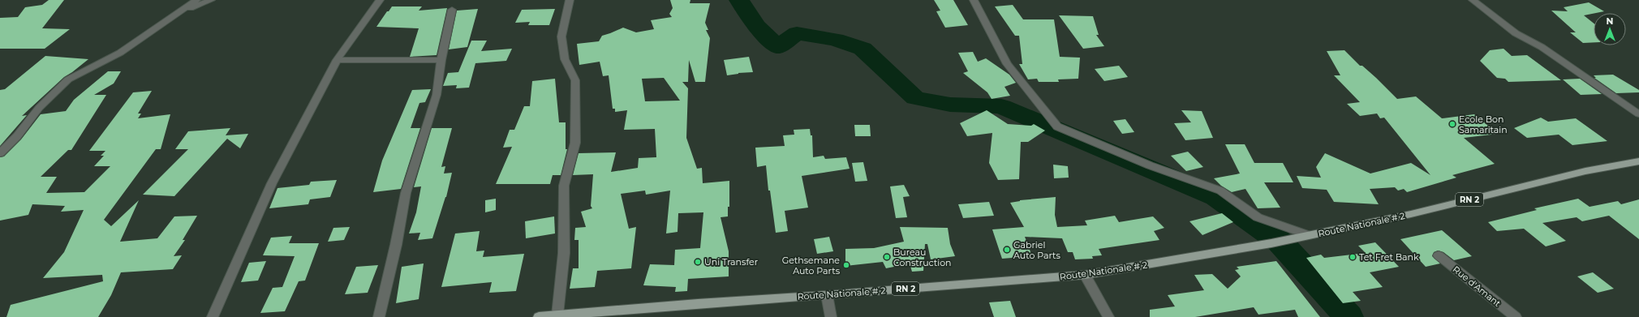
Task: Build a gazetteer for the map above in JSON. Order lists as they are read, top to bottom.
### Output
{
  "streets": {
    "main road": ["RN 2", "Route Nationale # 2"],
    "street": ["Rue d'Amant"]
  },
  "places": [
    "Ecole Bon Samaritain",
    "Gabriel Auto Parts",
    "Bureau Construction",
    "Tet Fret Bank",
    "Uni Transfer",
    "Gethsemane Auto Parts"
  ],
  "north": "top"
}
